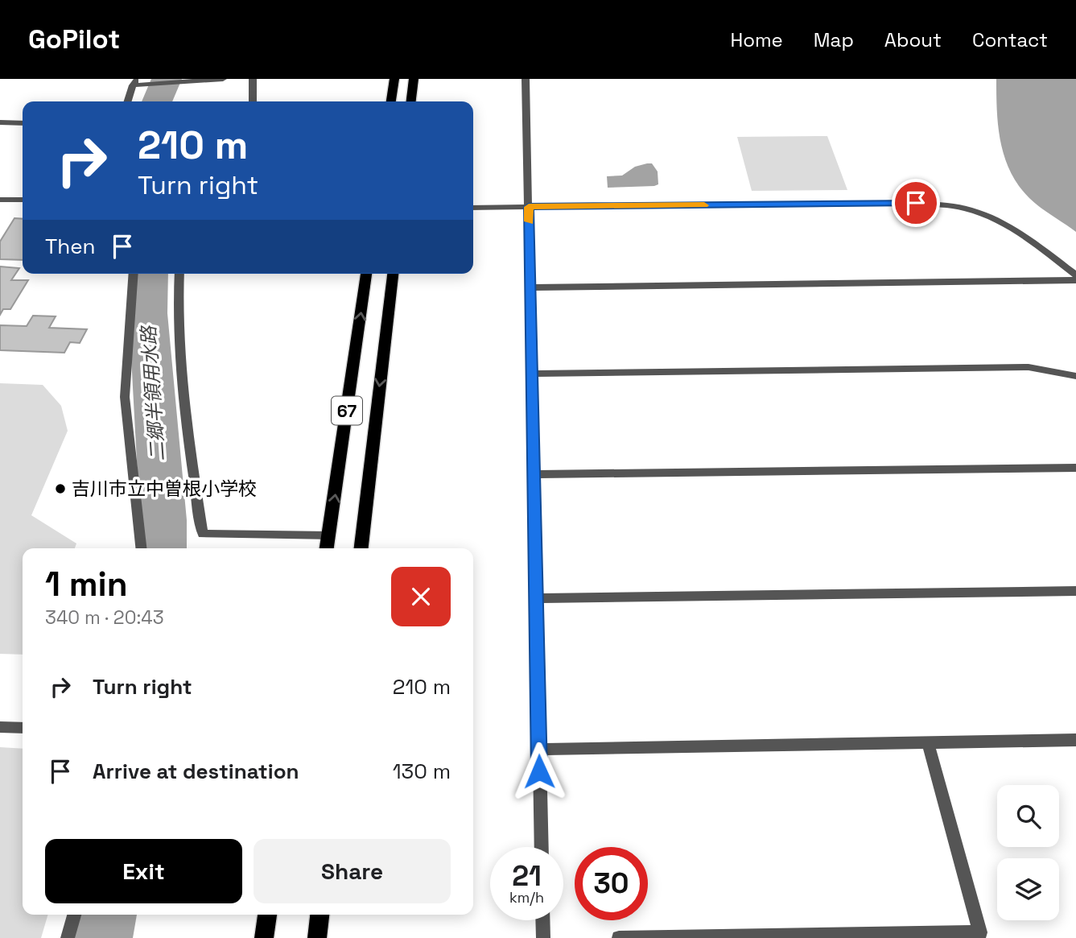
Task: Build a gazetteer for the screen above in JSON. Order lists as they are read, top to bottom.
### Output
{
  "streets": {
    "main road": ["67"]
  },
  "water": ["二郷半領用水路"],
  "places": ["吉川市立中曽根小学校"],
  "page": {
    "header": "GoPilot",
    "nav": [
      "Home",
      "Map",
      "About",
      "Contact"
    ],
    "turn": ["210 m", "Turn right"],
    "then": "Then",
    "heading": ["1 min", "340 m · 20:43"],
    "list": [
      {
        "name": "Turn right",
        "value": "210 m"
      },
      {
        "name": "Arrive at destination",
        "value": "130 m"
      }
    ],
    "buttons": ["Exit", "Share"],
    "speed": "21 km/h",
    "limit": "30"
  }
}
